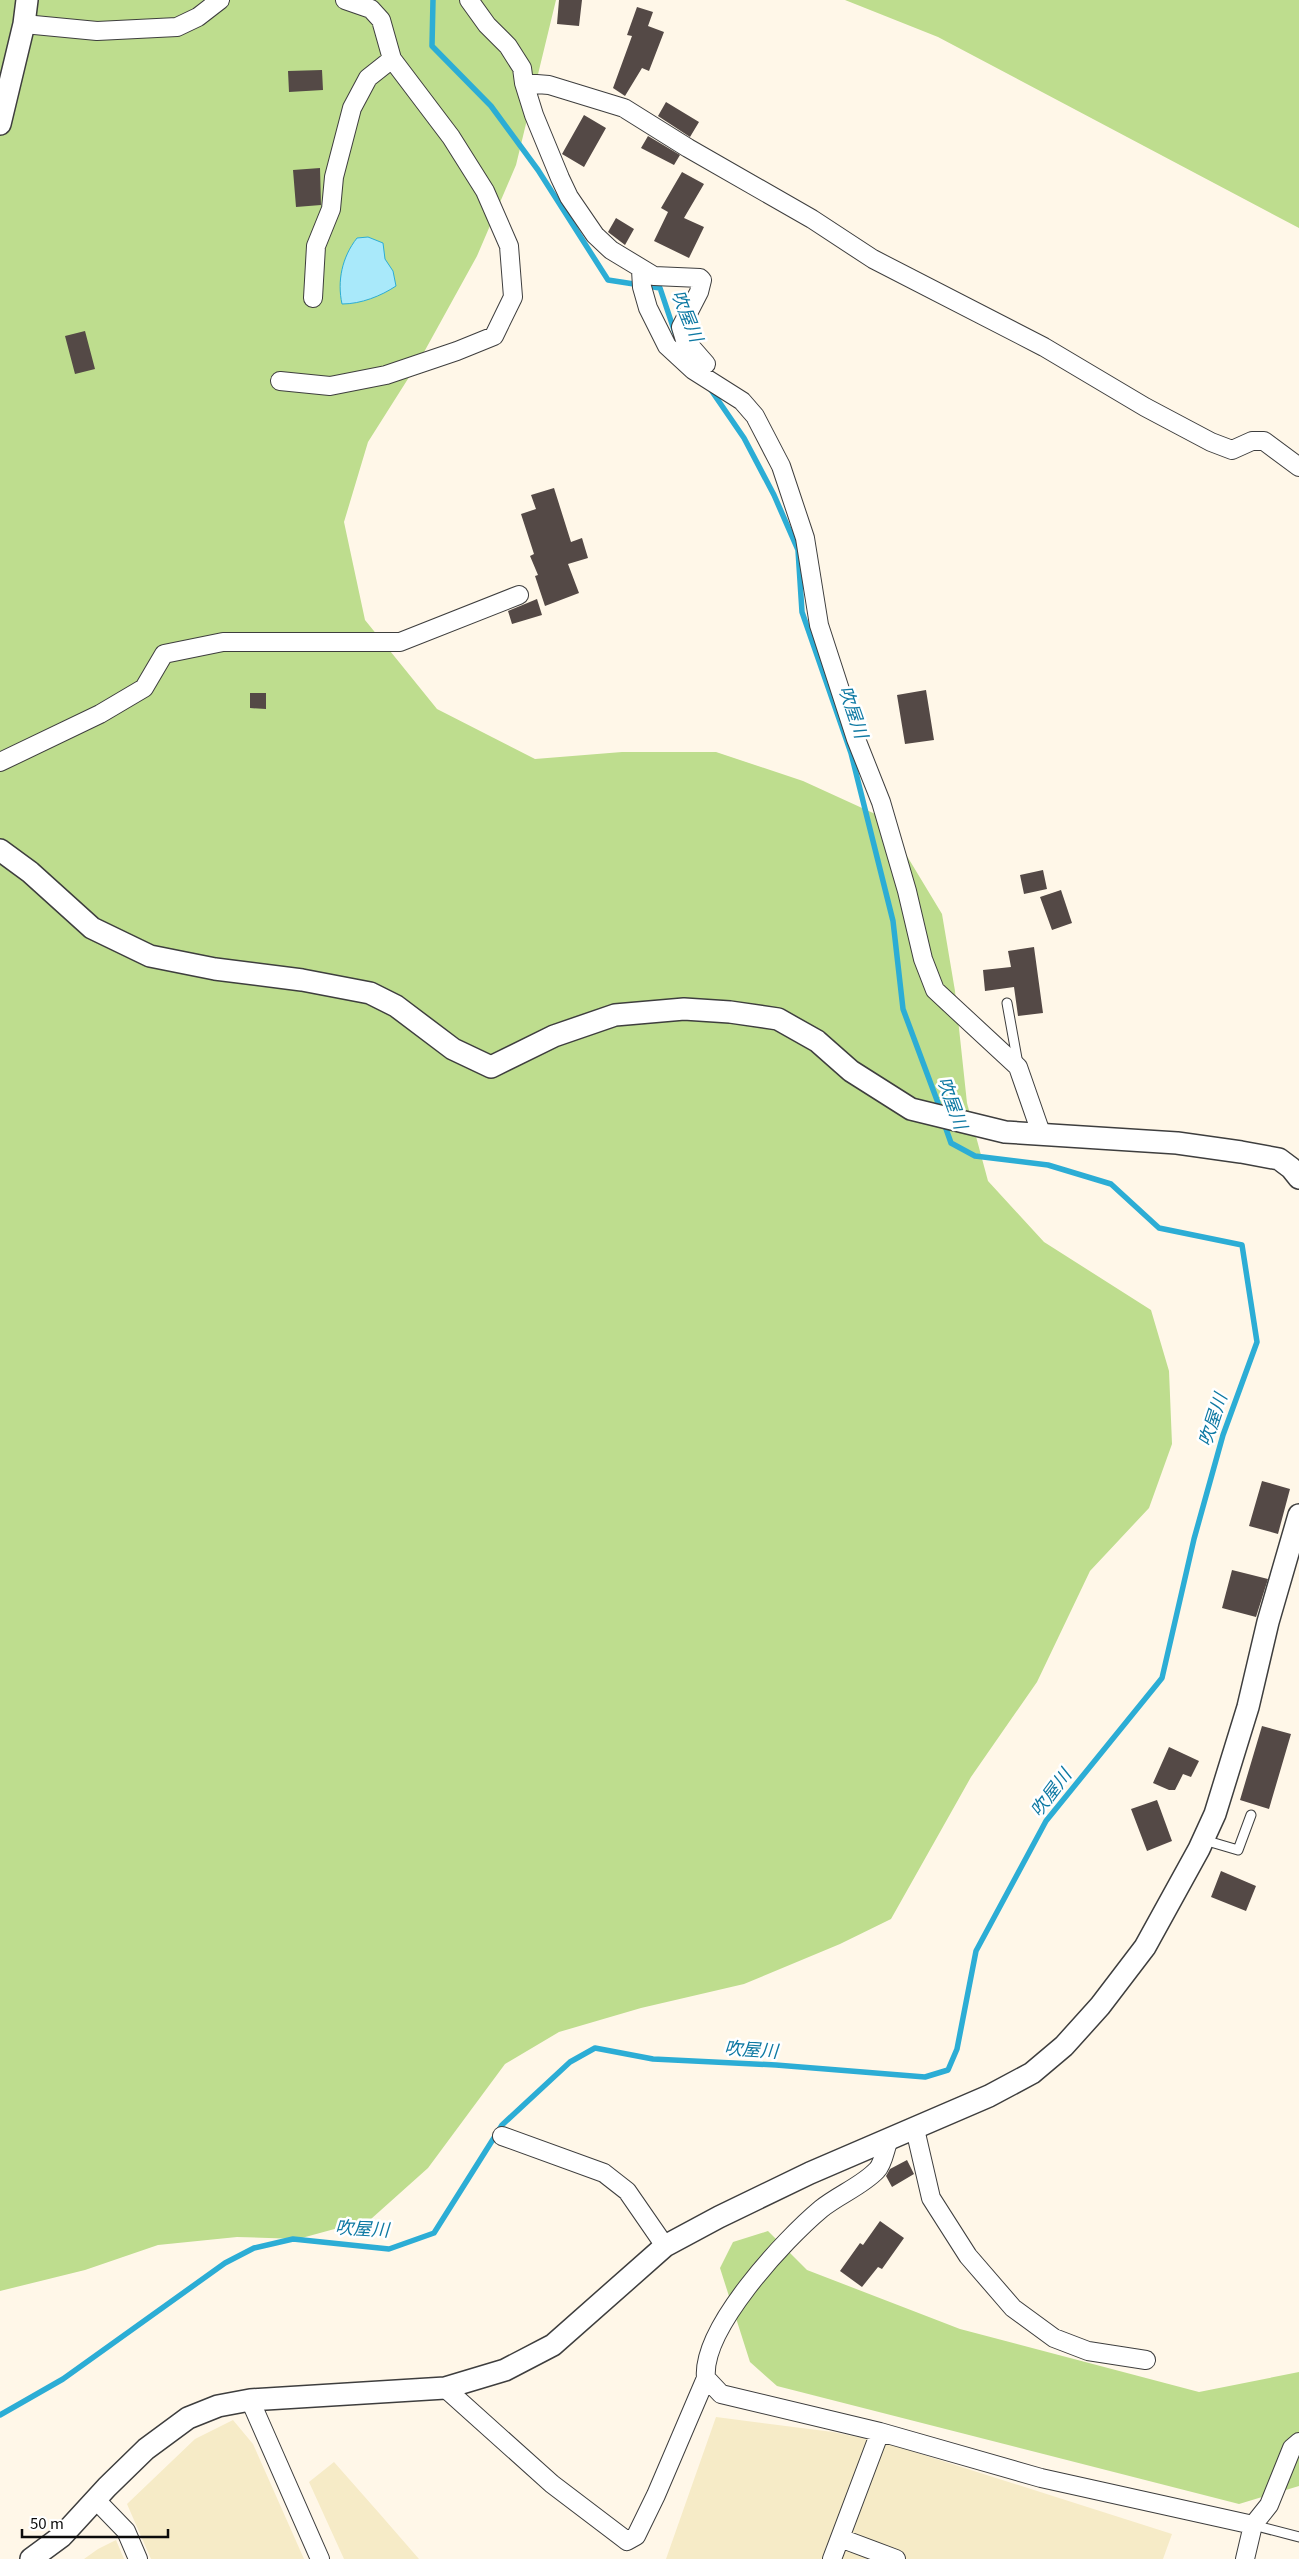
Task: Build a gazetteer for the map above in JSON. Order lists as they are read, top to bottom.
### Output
{
  "water": ["吹屋川"],
  "scale_bar": "50 m"
}
